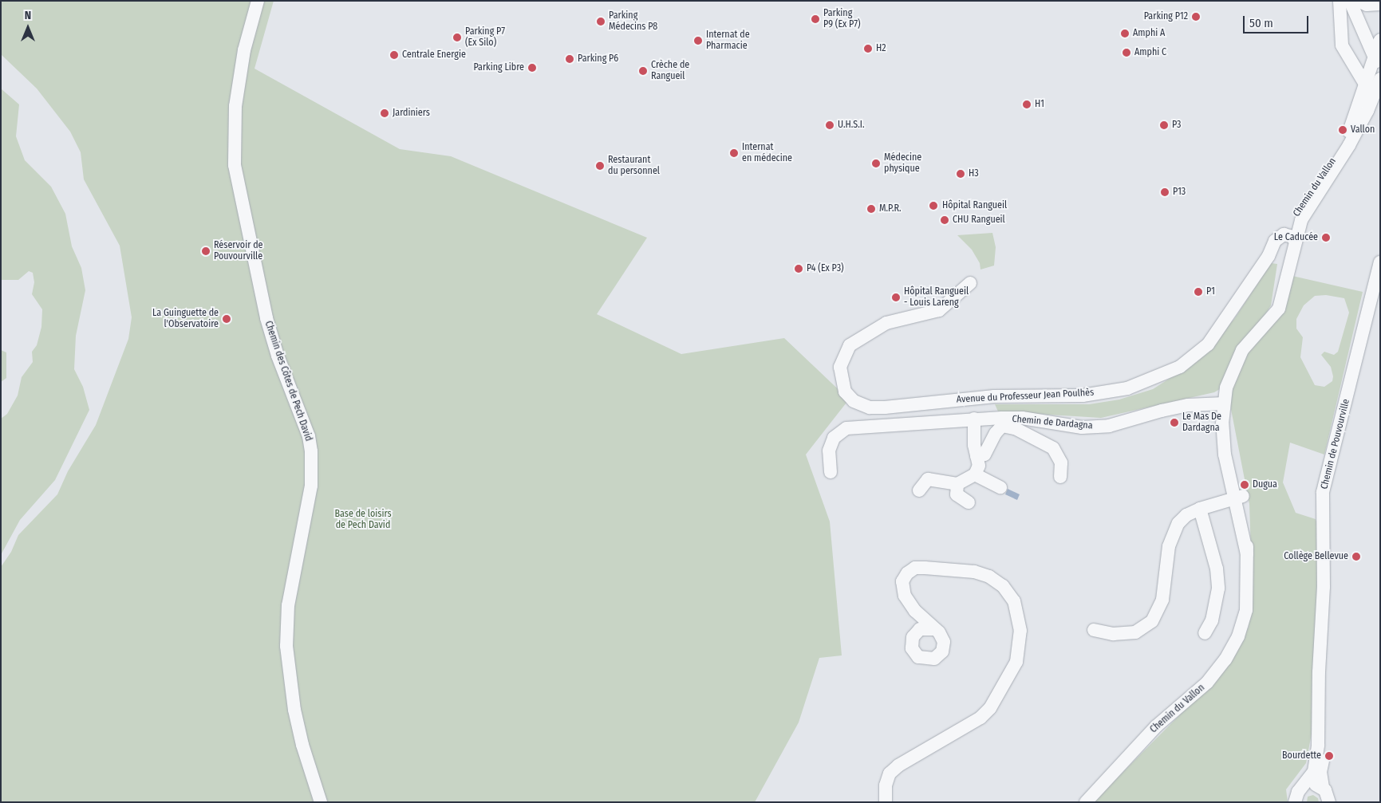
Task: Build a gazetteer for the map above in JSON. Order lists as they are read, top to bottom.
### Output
{
  "streets": {
    "street": [
      "Chemin du Vallon",
      "Chemin des Côtes de Pech David",
      "Avenue du Professeur Jean Poulhès",
      "Chemin de Dardagna",
      "Chemin de Pouvourville"
    ]
  },
  "crossings": [
    ["Chemin du Vallon", "Avenue du Professeur Jean Poulhès"],
    ["Chemin du Vallon", "Chemin de Dardagna"]
  ],
  "parks": ["Base de loisirs de Pech David"],
  "places": [
    "Parking P12",
    "Parking P9 (Ex P7)",
    "Parking Médecins P8",
    "Amphi A",
    "Parking P7 (Ex Silo)",
    "Internat de Pharmacie",
    "H2",
    "Amphi C",
    "Centrale Energie",
    "Parking P6",
    "Parking Libre",
    "Crèche de Rangueil",
    "H1",
    "Jardiniers",
    "U.H.S.I.",
    "P3",
    "Vallon",
    "Internat en médecine",
    "Médecine physique",
    "Restaurant du personnel",
    "H3",
    "P13",
    "Hôpital Rangueil",
    "M.P.R.",
    "CHU Rangueil",
    "Le Caducée",
    "Réservoir de Pouvourville",
    "P4 (Ex P3)",
    "P1",
    "Hôpital Rangueil - Louis Lareng",
    "La Guinguette de l'Observatoire",
    "Le Mas De Dardagna",
    "Dugua",
    "Collège Bellevue",
    "Bourdette"
  ],
  "scale_bar": "50 m",
  "north": "top"
}
